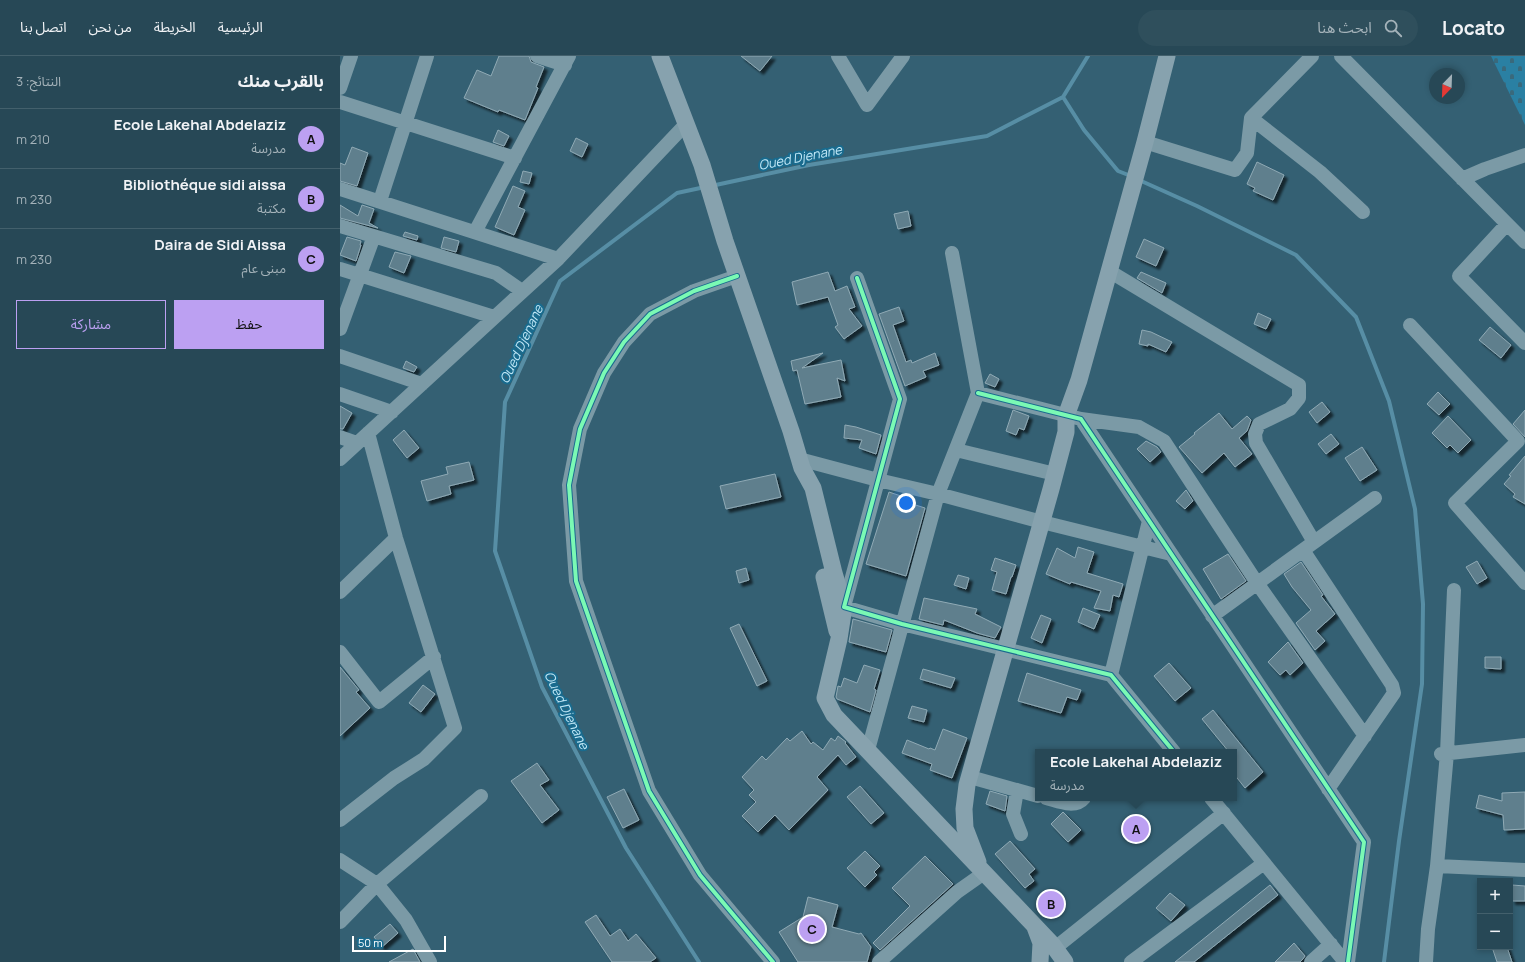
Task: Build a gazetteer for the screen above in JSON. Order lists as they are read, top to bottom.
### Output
{
  "water": ["Oued Djenane"],
  "scale_bar": "50 m",
  "north": "bottom left",
  "page": {
    "header": "Locato",
    "search": "ابحث هنا",
    "nav": [
      "الرئيسية",
      "الخريطة",
      "من نحن",
      "اتصل بنا"
    ],
    "heading": ["بالقرب منك", "النتائج: 3"],
    "list": [
      {
        "mark": "A",
        "name": "Ecole Lakehal Abdelaziz",
        "note": "مدرسة",
        "value": "210 m"
      },
      {
        "mark": "B",
        "name": "Bibliothéque sidi aissa",
        "note": "مكتبة",
        "value": "230 m"
      },
      {
        "mark": "C",
        "name": "Daira de Sidi Aissa",
        "note": "مبنى عام",
        "value": "230 m"
      }
    ],
    "buttons": ["حفظ", "مشاركة"],
    "popup": ["Ecole Lakehal Abdelaziz", "مدرسة"],
    "pins": ["A", "B", "C"],
    "map_buttons": ["+", "−"],
    "scale": "50 m"
  }
}
